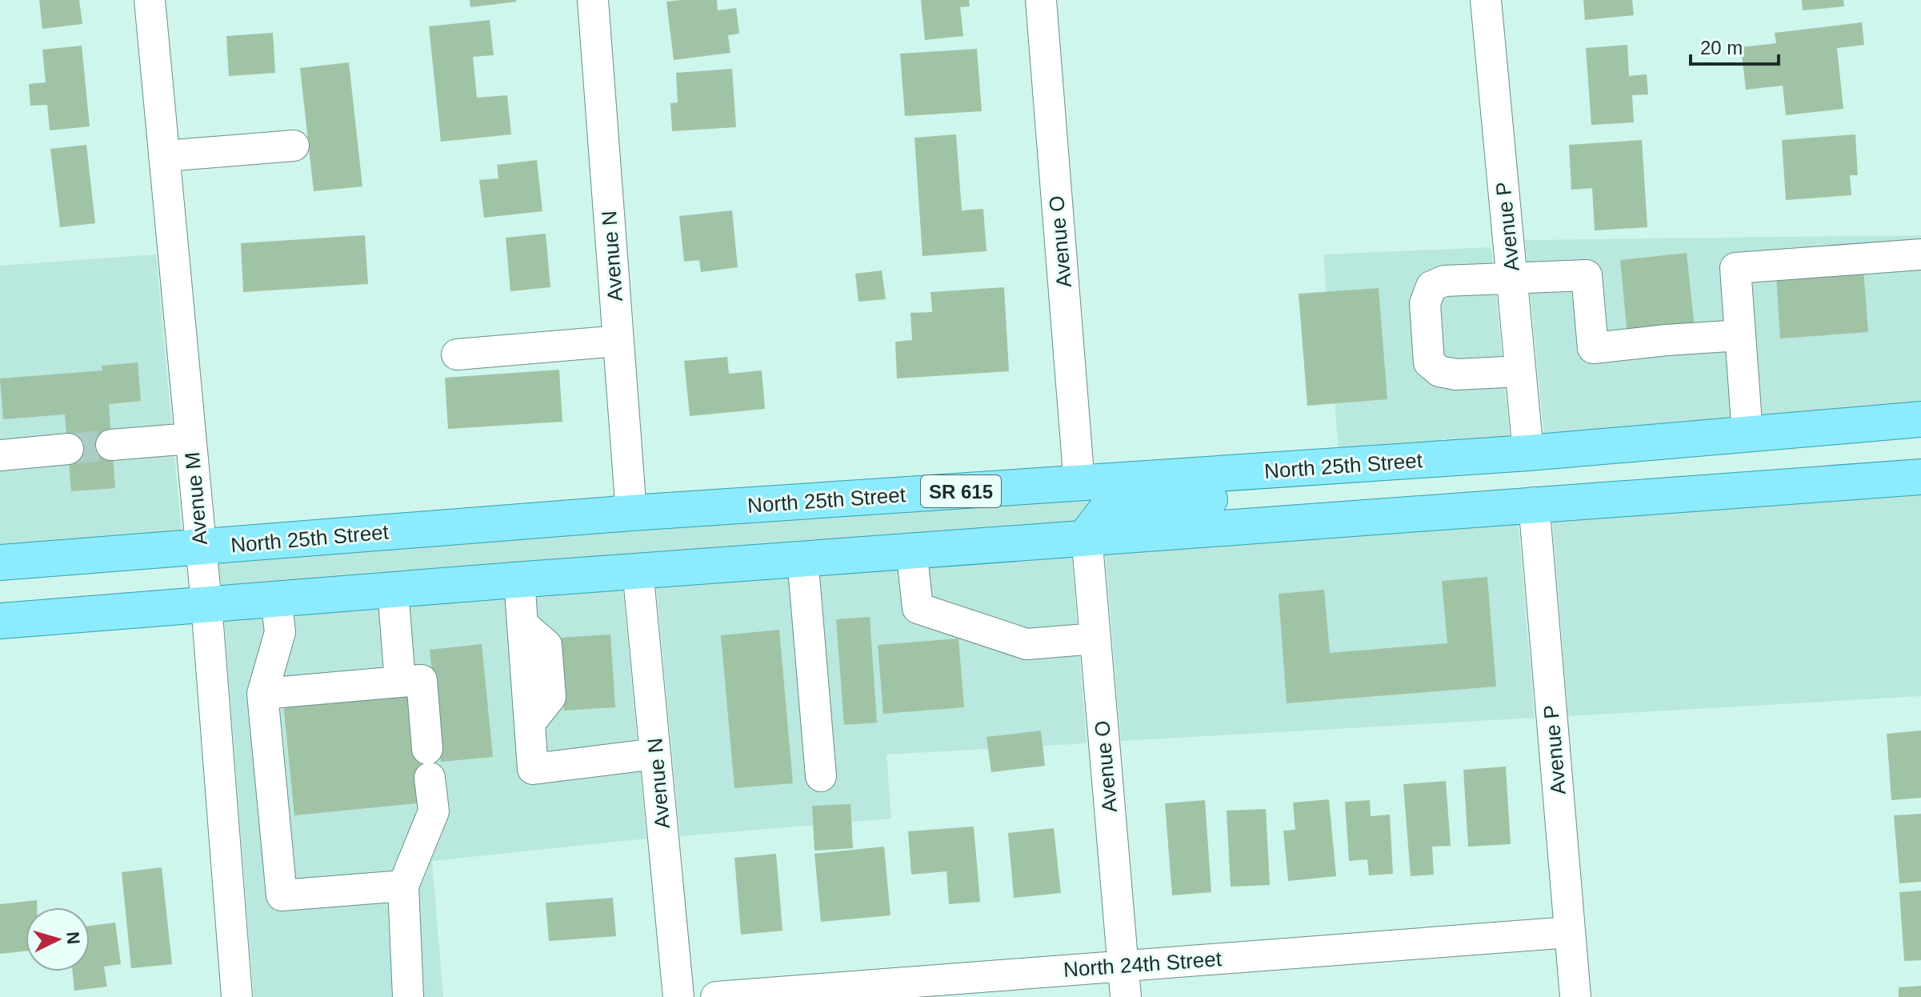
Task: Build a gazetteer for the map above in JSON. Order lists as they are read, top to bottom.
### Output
{
  "streets": {
    "main road": ["North 25th Street", "SR 615"],
    "street": [
      "Avenue P",
      "Avenue O",
      "Avenue N",
      "Avenue M",
      "North 24th Street"
    ]
  },
  "crossings": [
    ["Avenue P", "North 25th Street"],
    ["Avenue P", "North 24th Street"],
    ["Avenue O", "North 25th Street"],
    ["Avenue O", "North 24th Street"],
    ["Avenue N", "North 25th Street"],
    ["North 25th Street", "Avenue M"]
  ],
  "scale_bar": "20 m",
  "north": "right"
}
